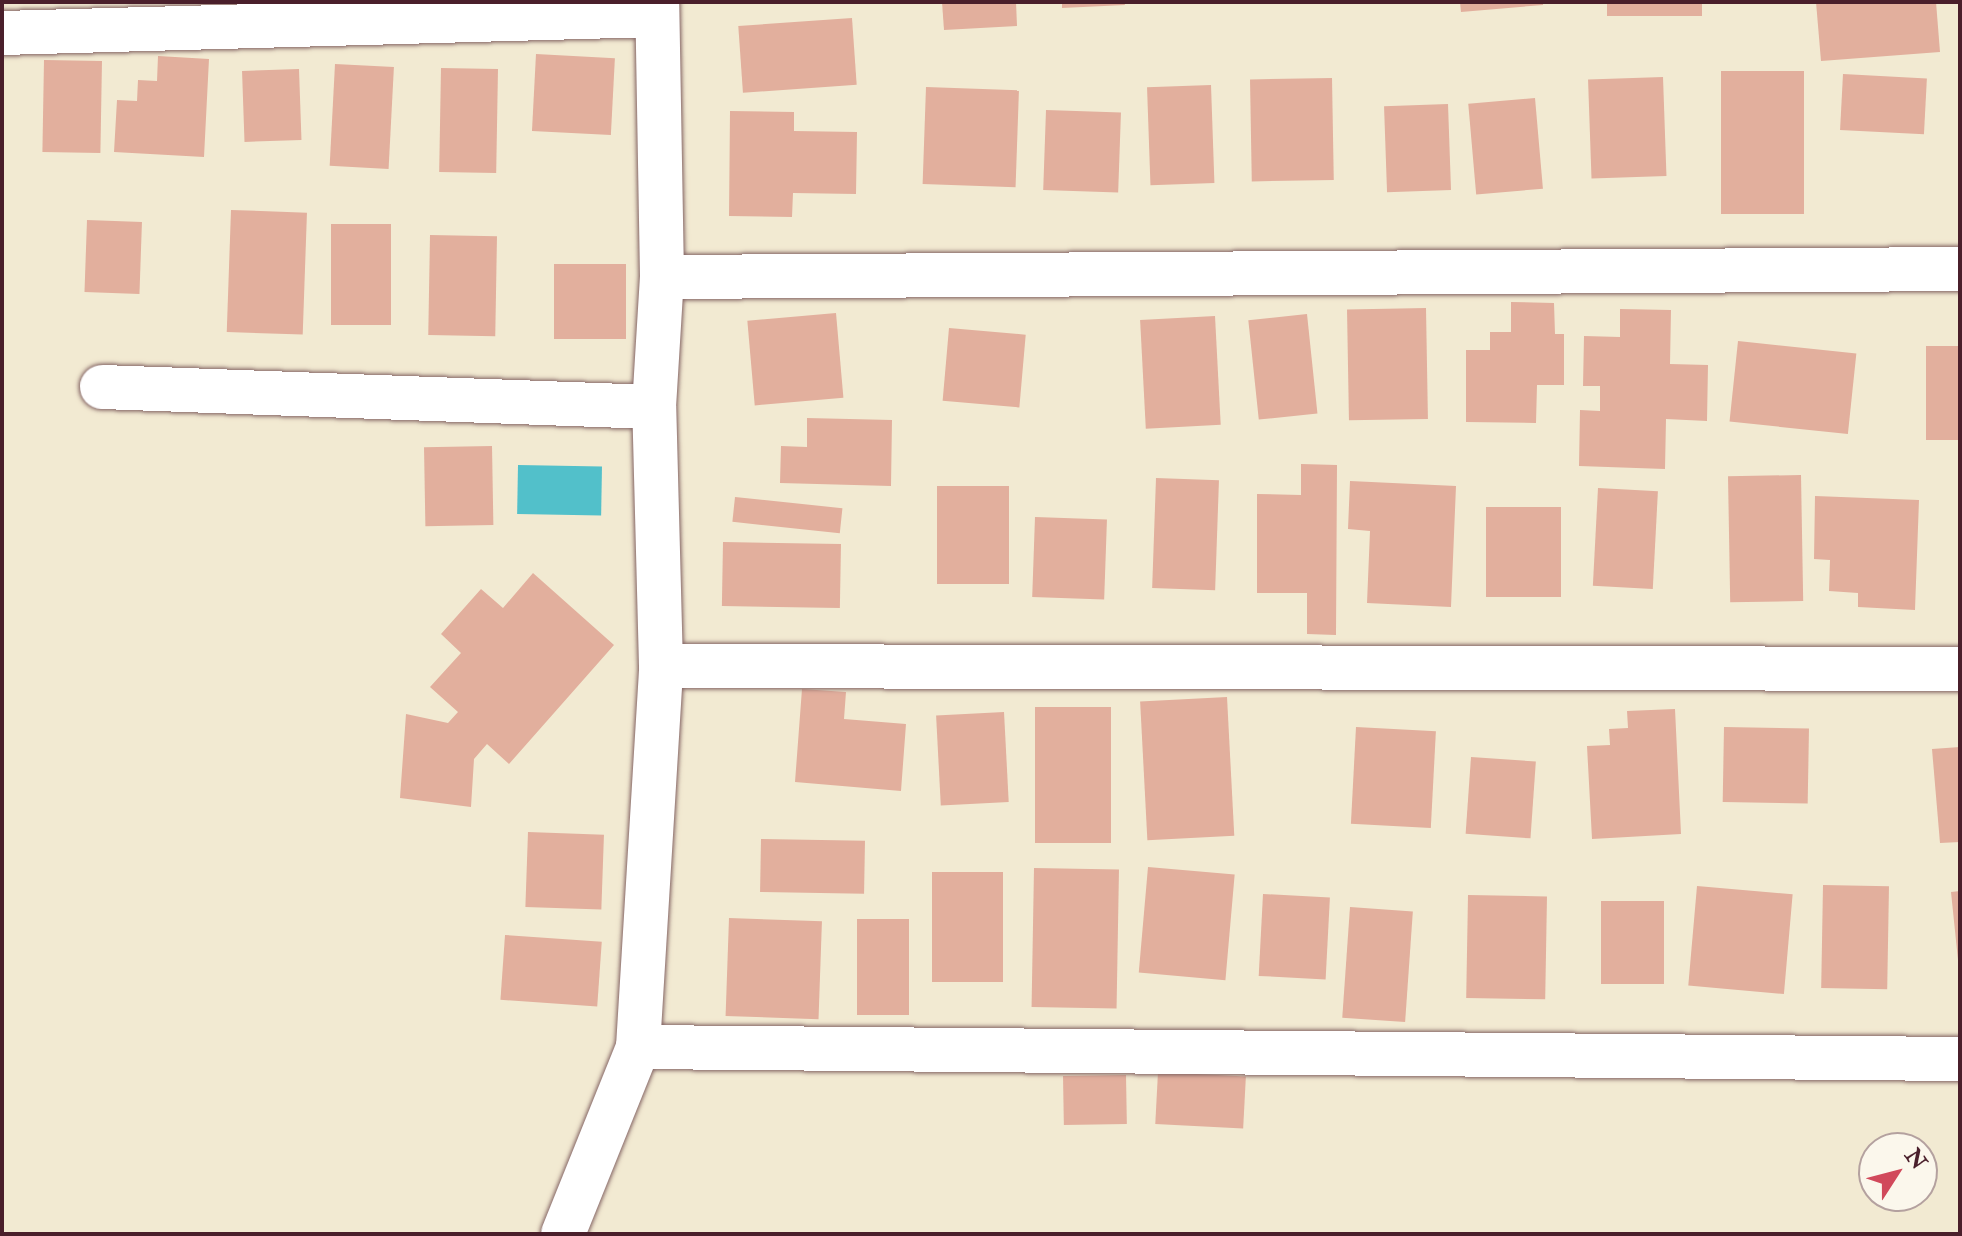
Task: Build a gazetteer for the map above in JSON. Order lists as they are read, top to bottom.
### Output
{
  "north": "top right"
}
